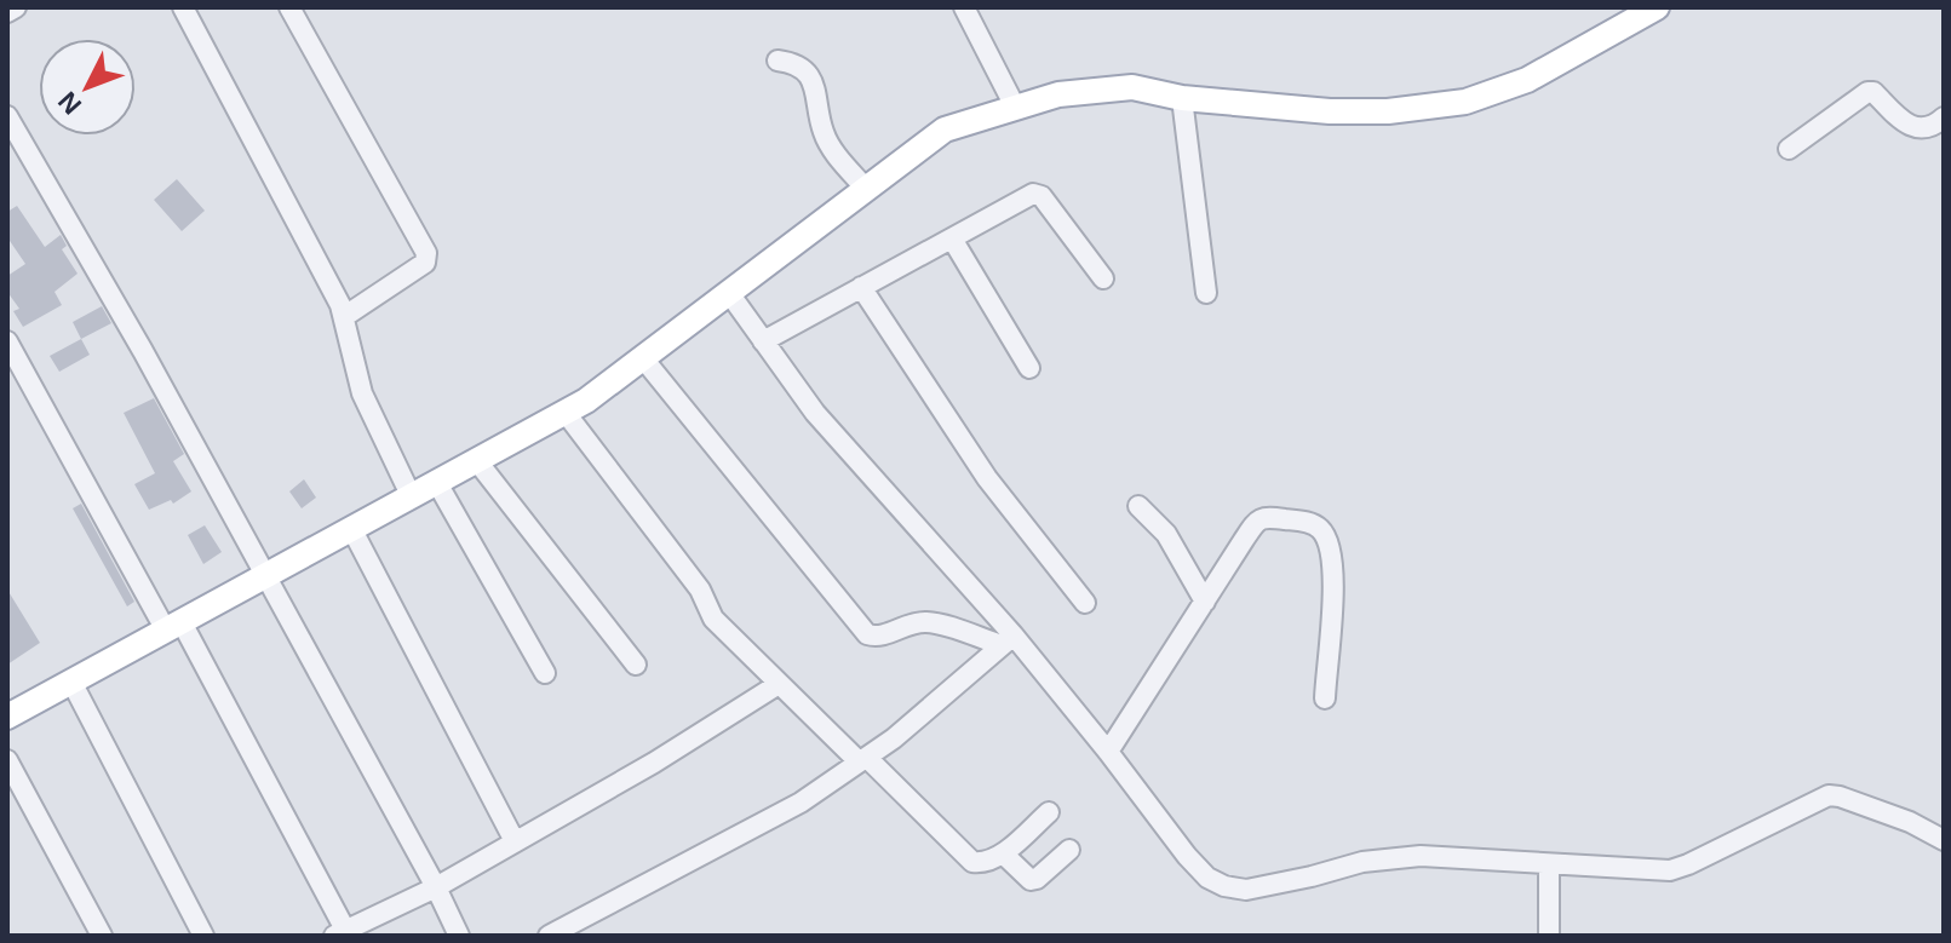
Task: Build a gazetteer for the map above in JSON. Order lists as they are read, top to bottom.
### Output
{
  "north": "bottom left"
}
